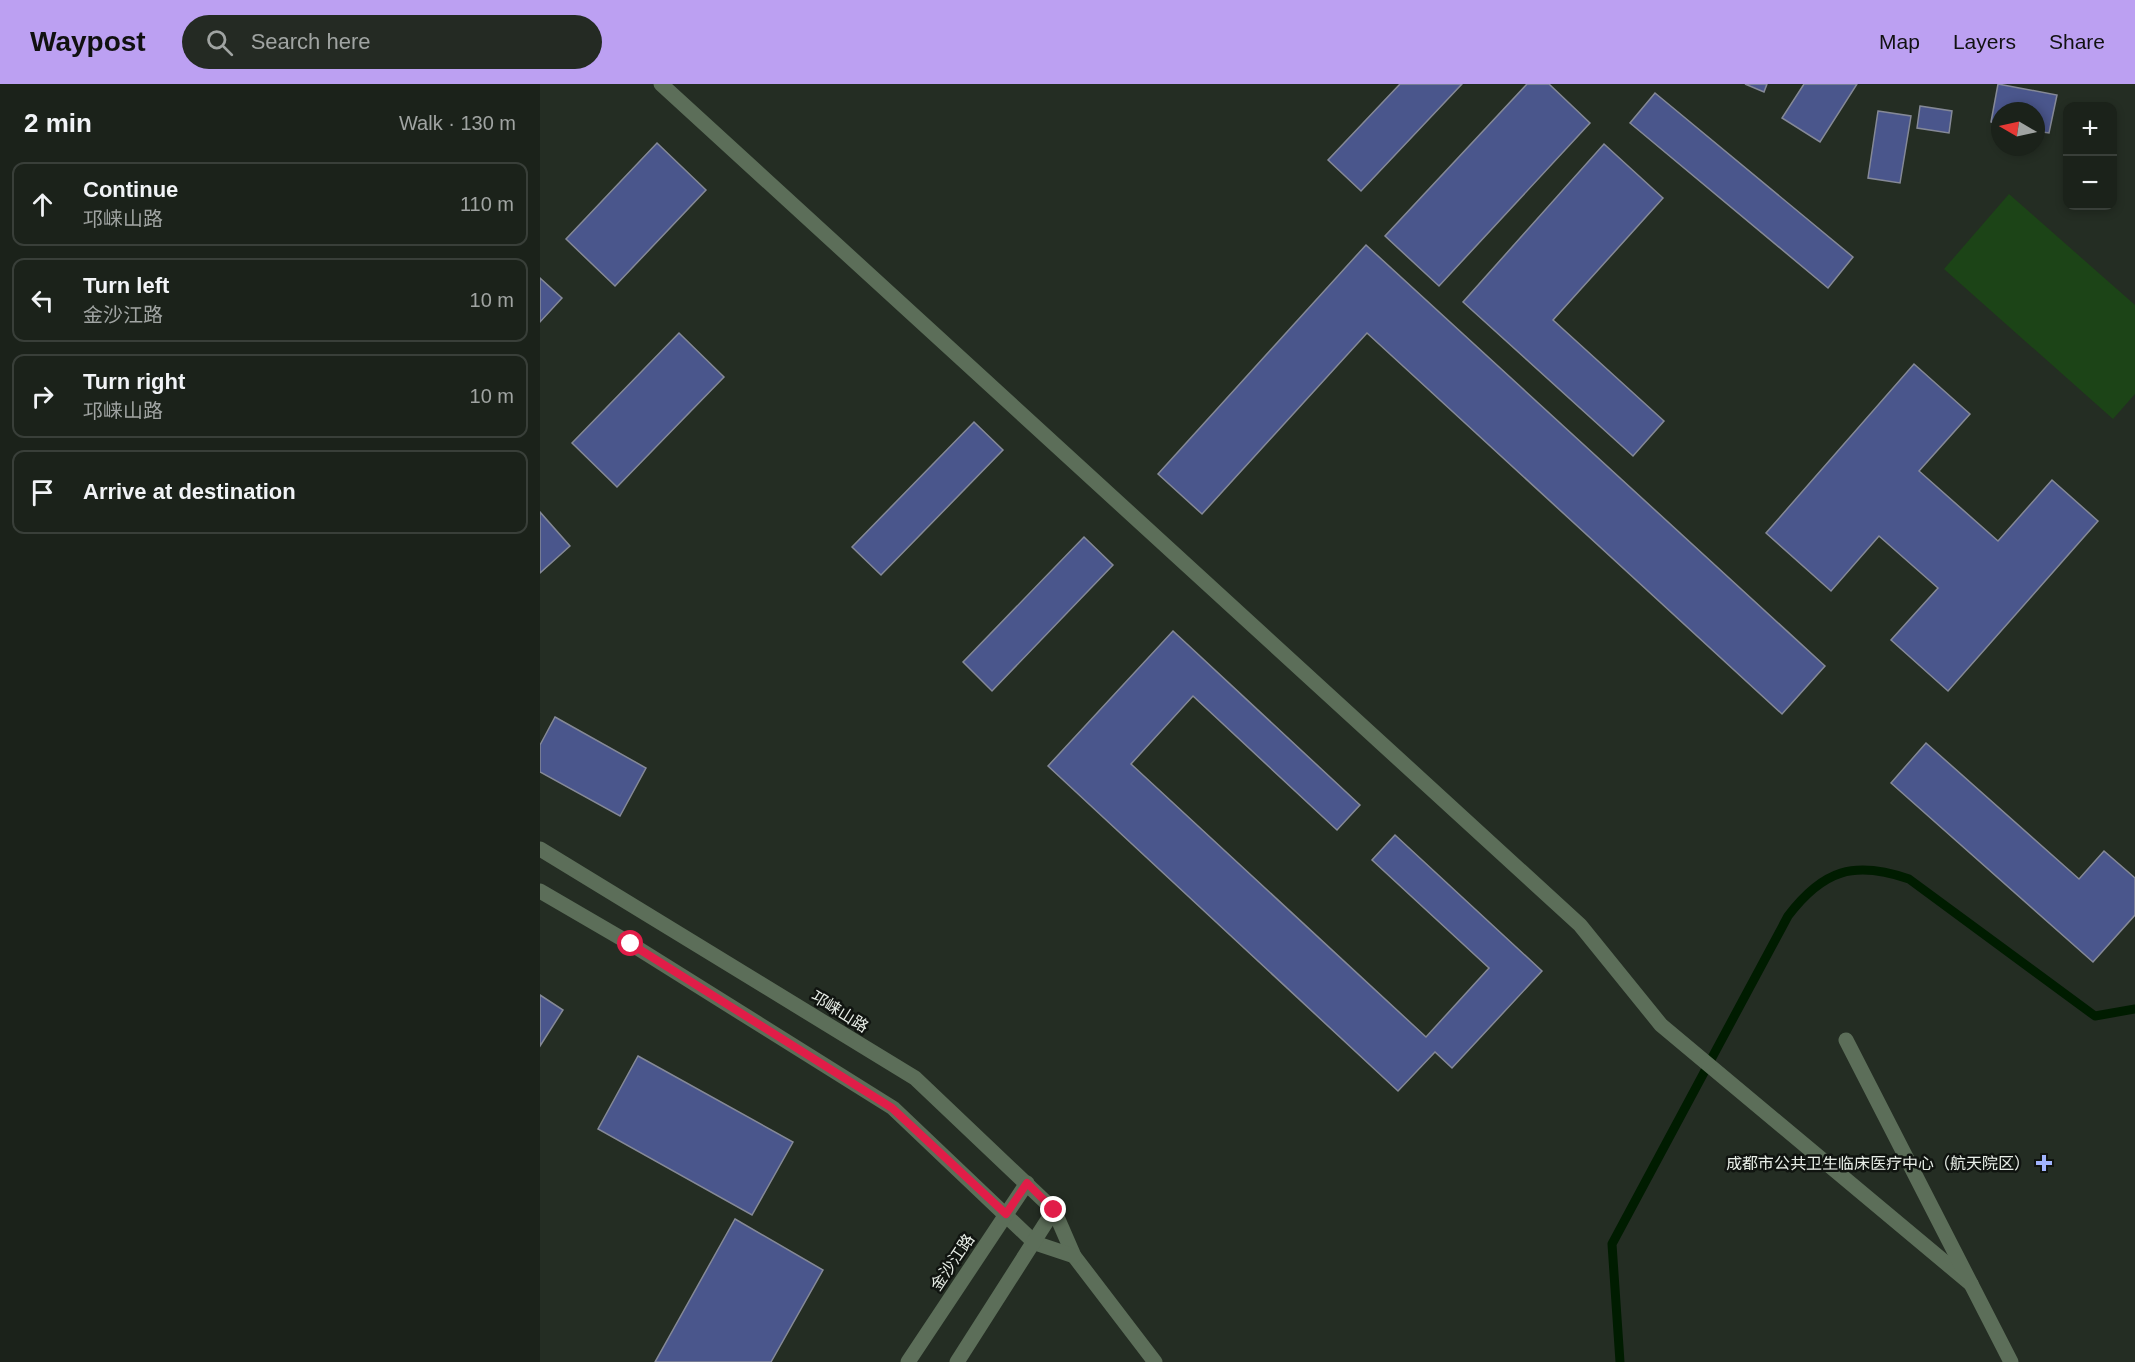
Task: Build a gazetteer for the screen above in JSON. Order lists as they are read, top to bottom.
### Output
{
  "streets": {
    "street": ["邛崃山路", "金沙江路"]
  },
  "crossings": [
    ["邛崃山路", "金沙江路"]
  ],
  "places": {
    "health": ["成都市公共卫生临床医疗中心（航天院区）"]
  },
  "north": "left",
  "page": {
    "header": "Waypost",
    "search": "Search here",
    "nav": ["Map", "Layers", "Share"],
    "heading": ["2 min", "Walk · 130 m"],
    "map_buttons": ["+", "−"],
    "list": [
      ["Continue", "邛崃山路", "110 m"],
      ["Turn left", "金沙江路", "10 m"],
      ["Turn right", "邛崃山路", "10 m"],
      "Arrive at destination"
    ]
  }
}
